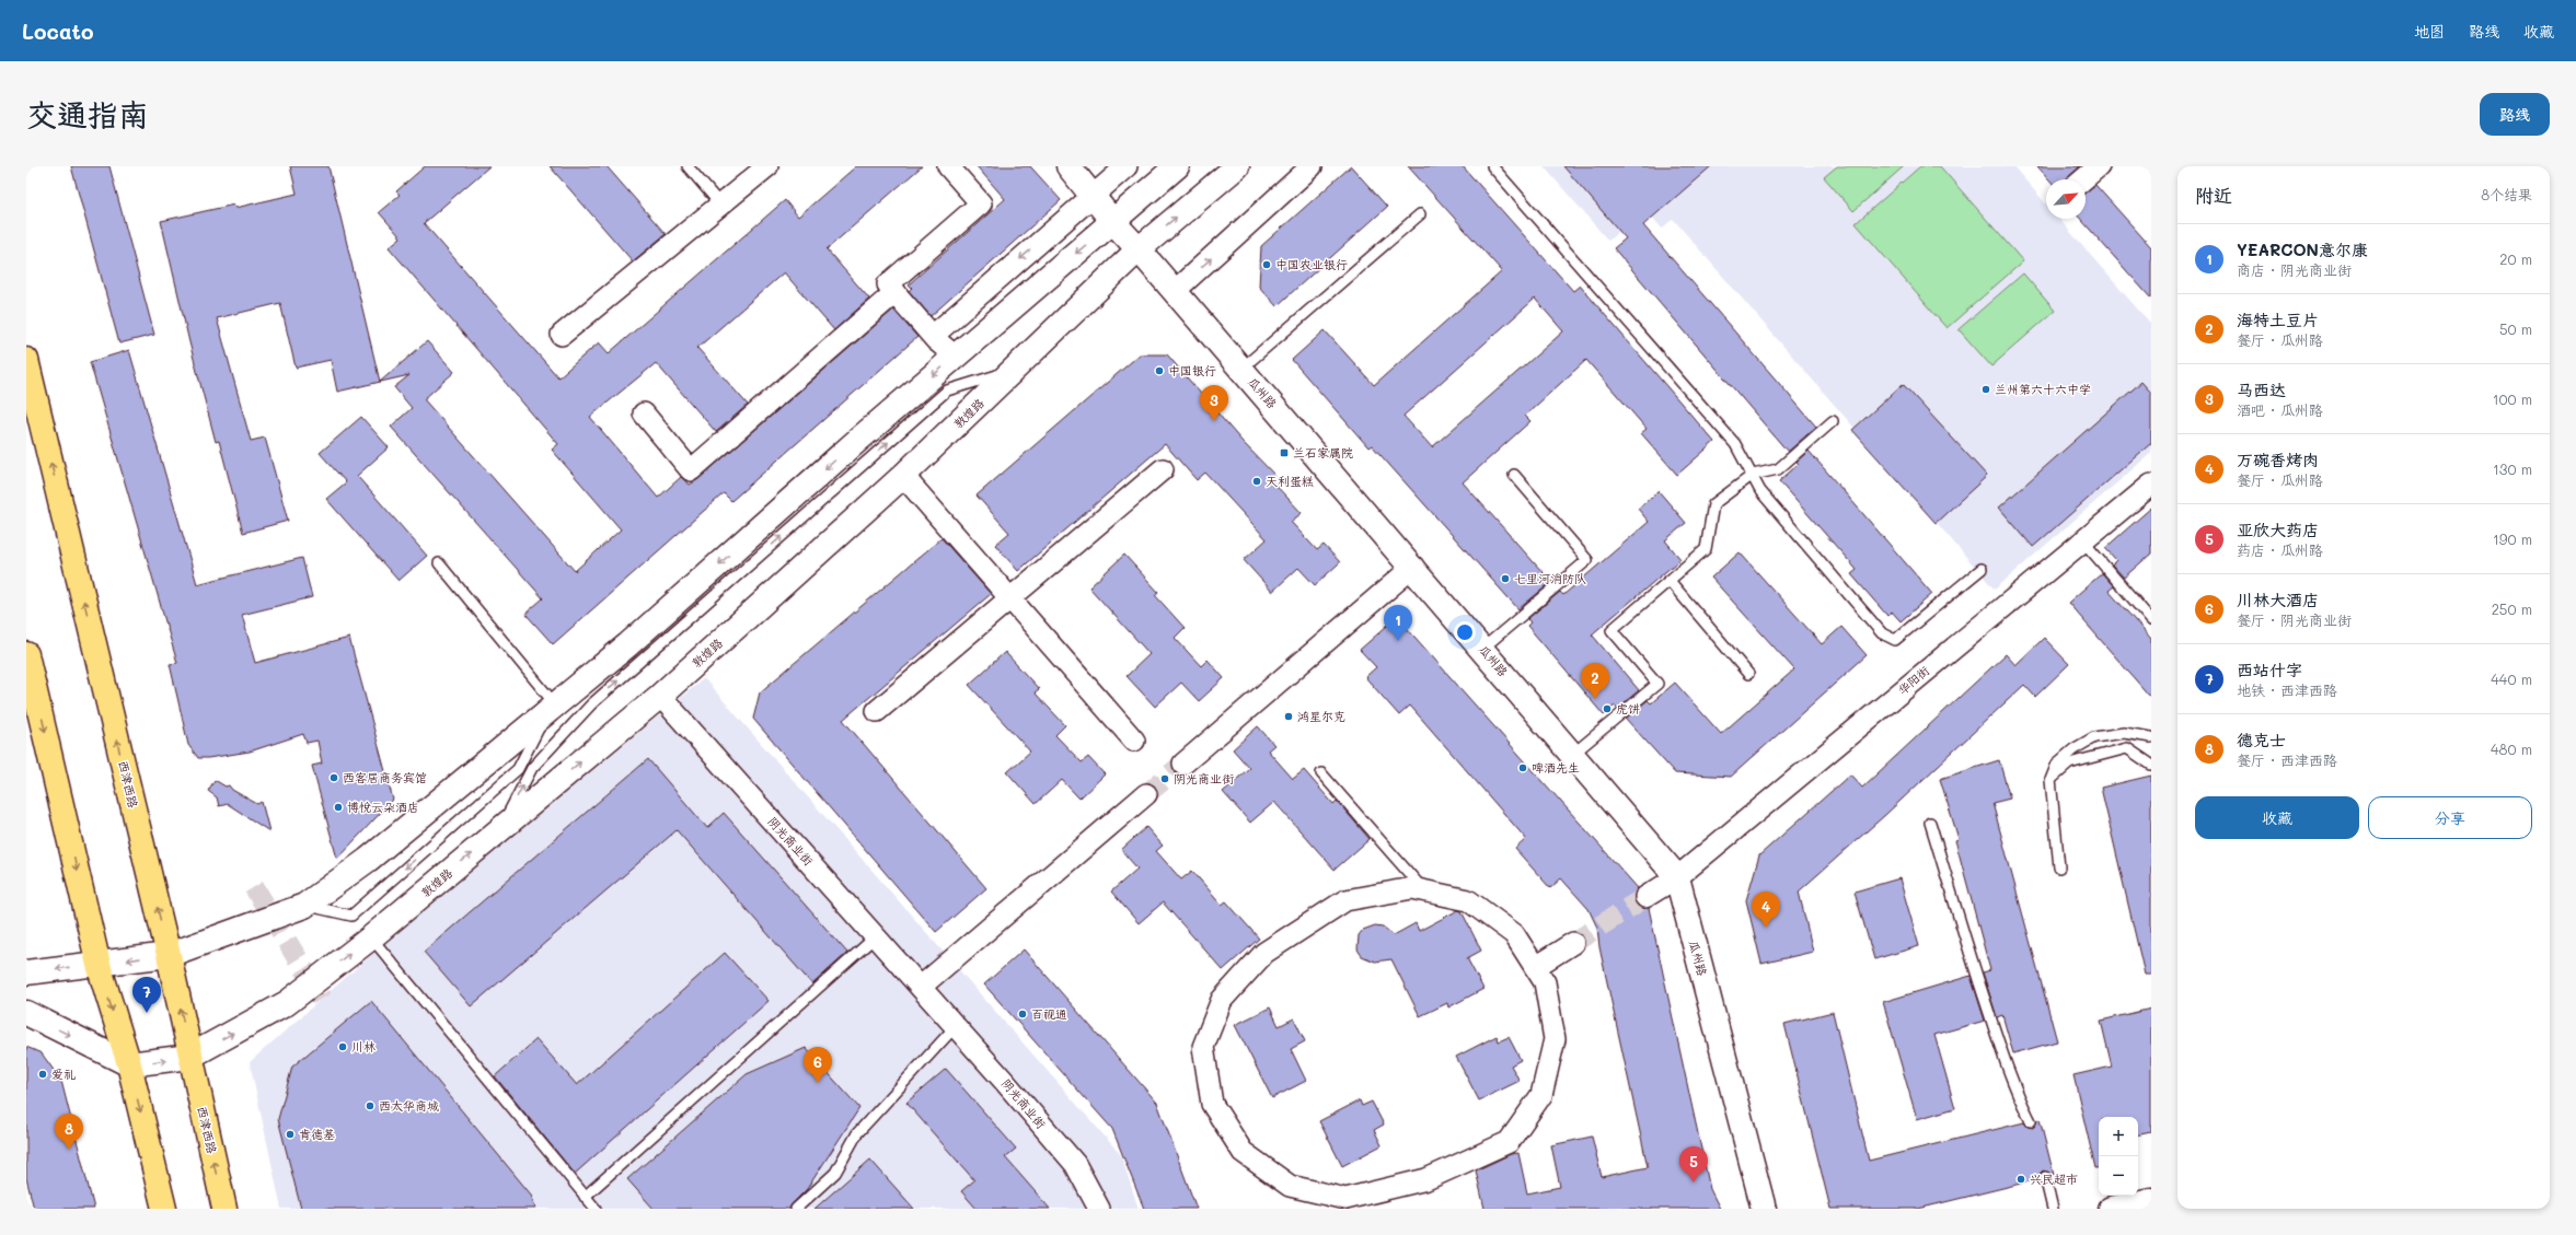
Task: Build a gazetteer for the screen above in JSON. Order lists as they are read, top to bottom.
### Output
{
  "streets": {
    "main road": ["瓜州路", "敦煌路", "西津西路"],
    "street": ["华阳街", "阴光商业街"]
  },
  "crossings": [
    ["瓜州路", "敦煌路"],
    ["瓜州路", "华阳街"],
    ["敦煌路", "西津西路"],
    ["敦煌路", "阴光商业街"]
  ],
  "places": {
    "other": [
      "中国农业银行",
      "中国银行",
      "兰州第六十六中学",
      "天利蛋糕",
      "七里河消防队",
      "虎饼",
      "鸿星尔克",
      "啤酒先生",
      "西客居商务宾馆",
      "阴光商业街",
      "博悦云朵酒店",
      "百视通",
      "川林",
      "爱礼",
      "西太华商城",
      "肯德基",
      "兴民超市"
    ],
    "transit": ["兰石家属院"]
  },
  "north": "top right",
  "page": {
    "header": "Locato",
    "nav": ["地图", "路线", "收藏"],
    "buttons": [
      "路线",
      ["收藏", "分享"]
    ],
    "title": "交通指南",
    "heading": ["附近", "8个结果"],
    "list": [
      {
        "mark": "1",
        "name": "YEARCON意尔康",
        "note": "商店 · 阴光商业街",
        "value": "20 m"
      },
      {
        "mark": "2",
        "name": "海特土豆片",
        "note": "餐厅 · 瓜州路",
        "value": "50 m"
      },
      {
        "mark": "3",
        "name": "马西达",
        "note": "酒吧 · 瓜州路",
        "value": "100 m"
      },
      {
        "mark": "4",
        "name": "万碗香烤肉",
        "note": "餐厅 · 瓜州路",
        "value": "130 m"
      },
      {
        "mark": "5",
        "name": "亚欣大药店",
        "note": "药店 · 瓜州路",
        "value": "190 m"
      },
      {
        "mark": "6",
        "name": "川林大酒店",
        "note": "餐厅 · 阴光商业街",
        "value": "250 m"
      },
      {
        "mark": "7",
        "name": "西站什字",
        "note": "地铁 · 西津西路",
        "value": "440 m"
      },
      {
        "mark": "8",
        "name": "德克士",
        "note": "餐厅 · 西津西路",
        "value": "480 m"
      }
    ],
    "pins": [
      "3",
      "1",
      "2",
      "4",
      "7",
      "6",
      "8",
      "5"
    ],
    "map_buttons": ["+", "−"]
  }
}
